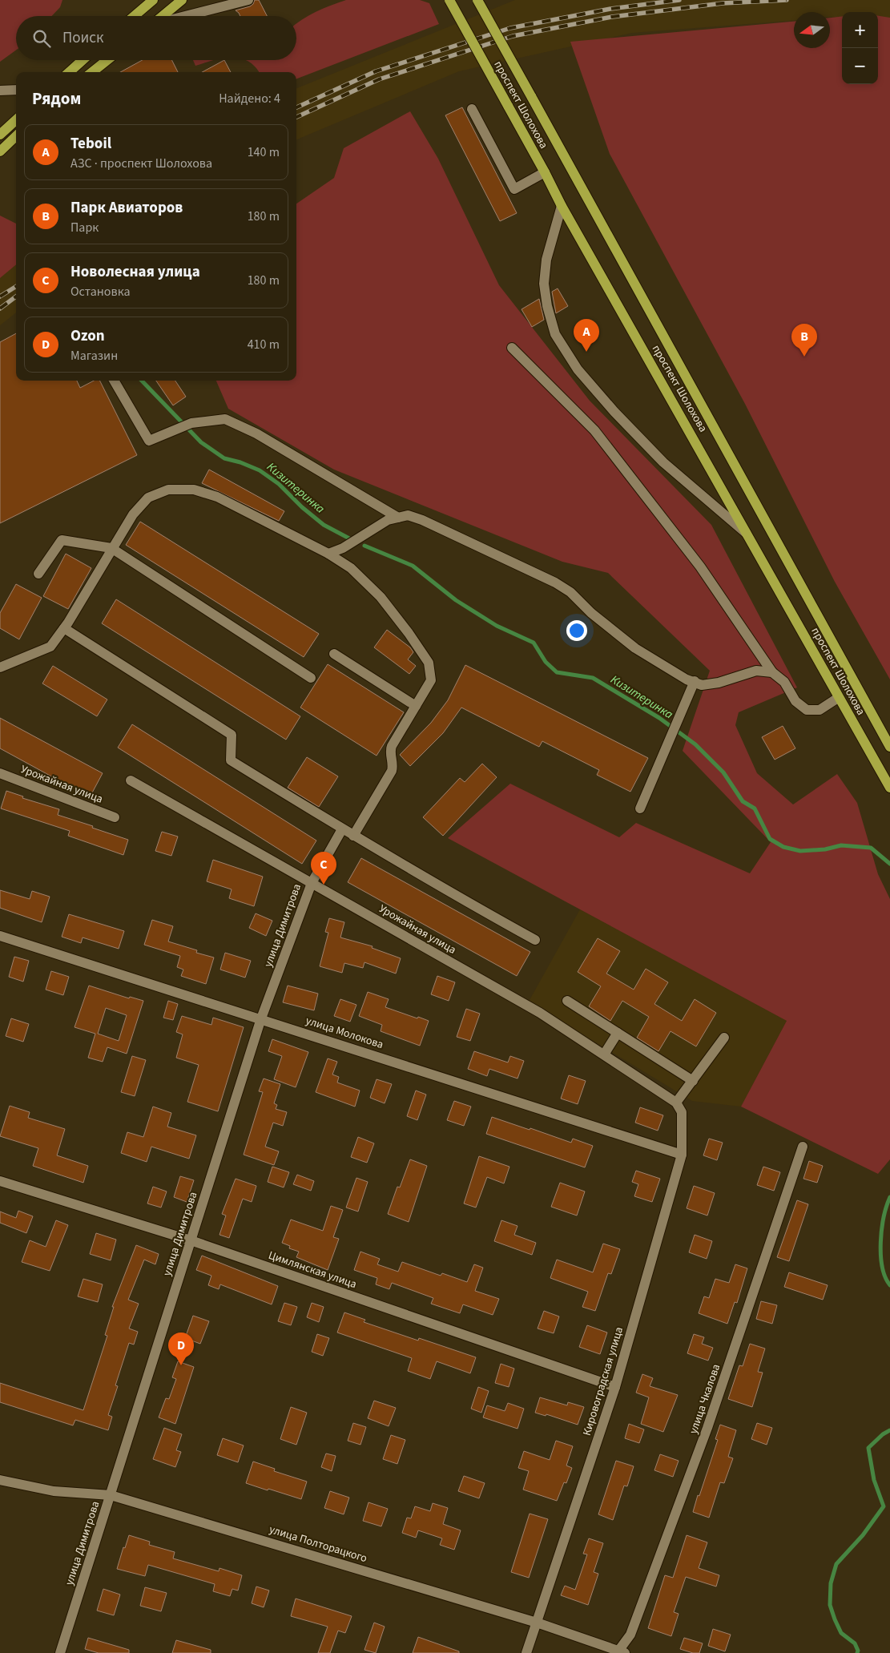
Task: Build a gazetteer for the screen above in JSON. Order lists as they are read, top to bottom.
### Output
{
  "streets": {
    "main road": ["проспект Шолохова"],
    "street": [
      "Урожайная улица",
      "улица Димитрова",
      "улица Молокова",
      "Цимлянская улица",
      "Кировоградская улица",
      "улица Чкалова",
      "улица Полторацкого"
    ]
  },
  "crossings": [
    ["Урожайная улица", "улица Димитрова"],
    ["Урожайная улица", "Кировоградская улица"],
    ["улица Димитрова", "улица Молокова"],
    ["улица Димитрова", "Цимлянская улица"],
    ["улица Димитрова", "улица Полторацкого"],
    ["улица Молокова", "Кировоградская улица"],
    ["Цимлянская улица", "Кировоградская улица"],
    ["Кировоградская улица", "улица Полторацкого"],
    ["улица Чкалова", "улица Полторацкого"]
  ],
  "water": ["Кизитеринка"],
  "north": "left",
  "page": {
    "map_buttons": ["+", "−"],
    "search": "Поиск",
    "heading": ["Рядом", "Найдено: 4"],
    "list": [
      {
        "mark": "A",
        "name": "Teboil",
        "note": "АЗС · проспект Шолохова",
        "value": "140 m"
      },
      {
        "mark": "B",
        "name": "Парк Авиаторов",
        "note": "Парк",
        "value": "180 m"
      },
      {
        "mark": "C",
        "name": "Новолесная улица",
        "note": "Остановка",
        "value": "180 m"
      },
      {
        "mark": "D",
        "name": "Ozon",
        "note": "Магазин",
        "value": "410 m"
      }
    ],
    "pins": [
      "A",
      "B",
      "C",
      "D"
    ]
  }
}
